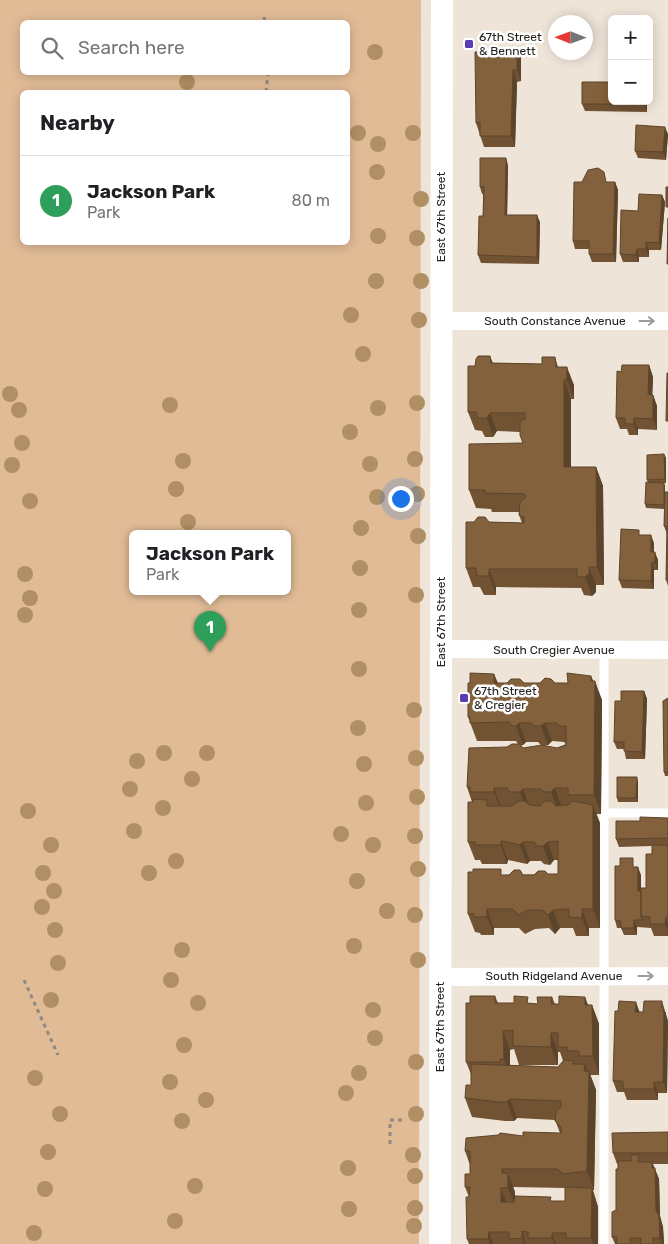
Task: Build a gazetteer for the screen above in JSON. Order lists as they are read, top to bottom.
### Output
{
  "streets": {
    "street": [
      "East 67th Street",
      "South Constance Avenue",
      "South Cregier Avenue",
      "South Ridgeland Avenue"
    ]
  },
  "crossings": [
    ["East 67th Street", "South Constance Avenue"],
    ["East 67th Street", "South Cregier Avenue"],
    ["East 67th Street", "South Ridgeland Avenue"]
  ],
  "one_way": ["South Constance Avenue"],
  "places": {
    "transit": ["67th Street & Bennett", "67th Street & Cregier"]
  },
  "north": "left",
  "page": {
    "map_buttons": ["+", "−"],
    "search": "Search here",
    "heading": "Nearby",
    "list": [
      {
        "mark": "1",
        "name": "Jackson Park",
        "note": "Park",
        "value": "80 m"
      }
    ],
    "popup": ["Jackson Park", "Park"],
    "pins": "1"
  }
}
